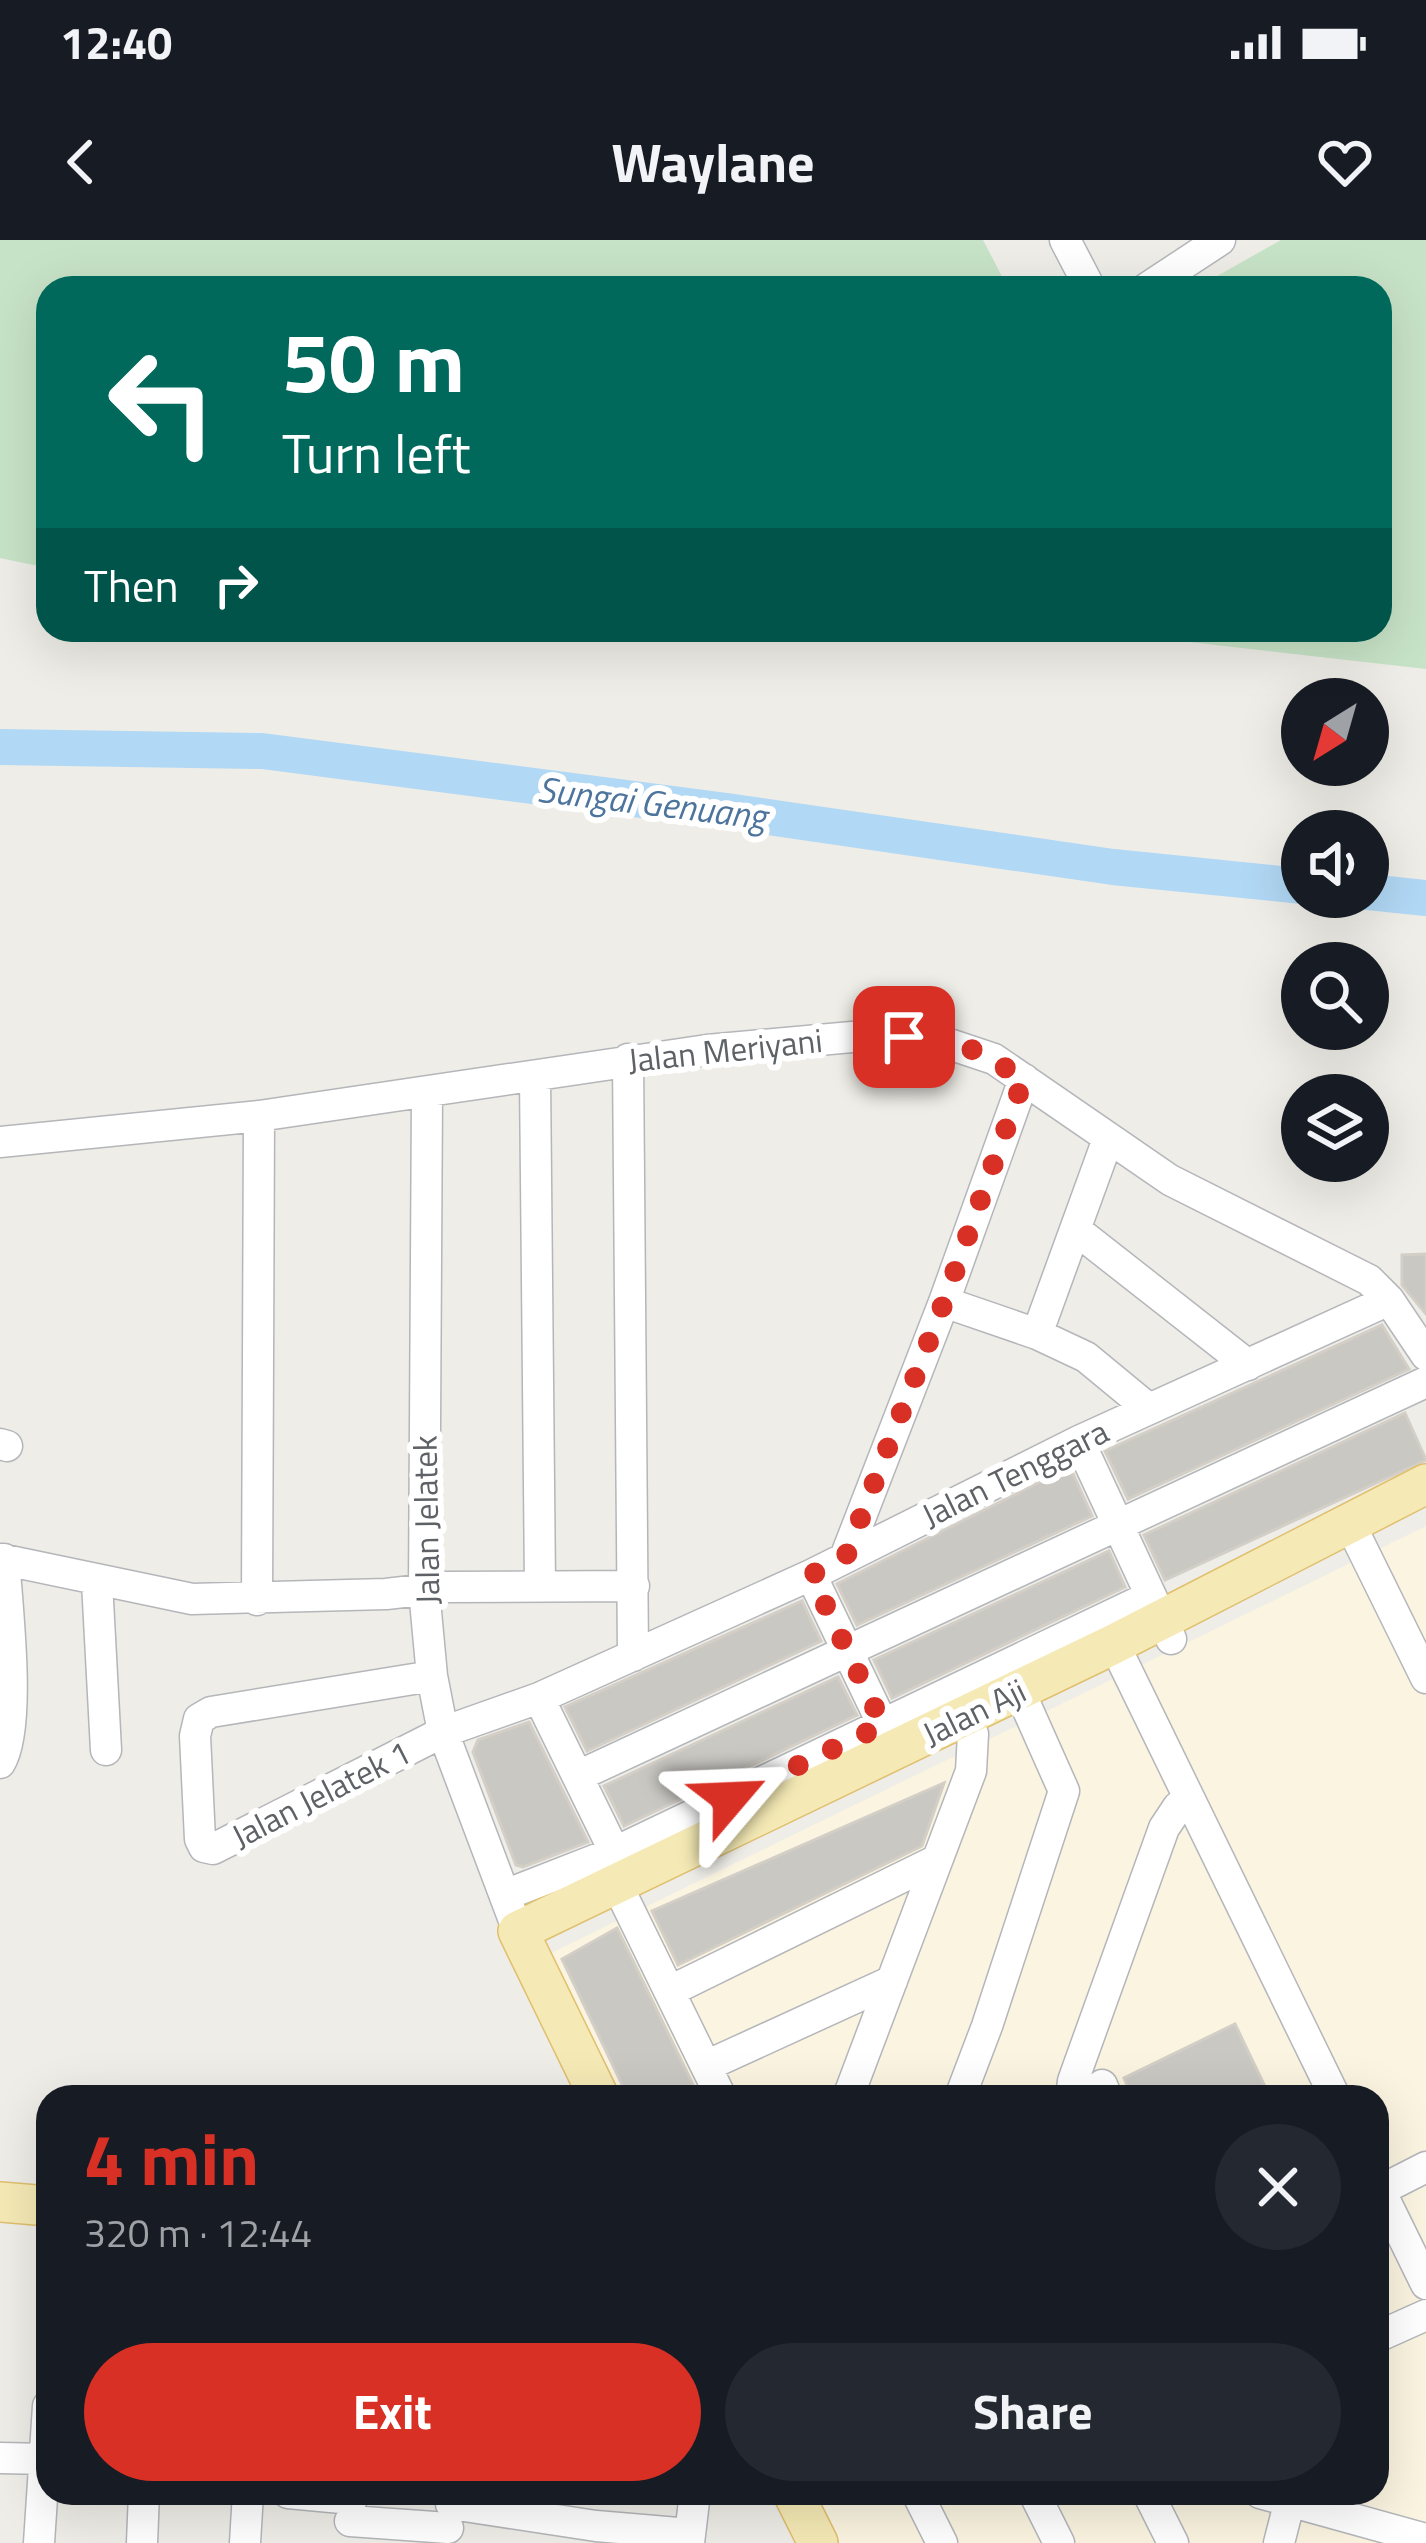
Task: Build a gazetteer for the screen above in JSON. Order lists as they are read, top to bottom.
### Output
{
  "streets": {
    "main road": ["Jalan Aji"],
    "street": [
      "Jalan Meriyani",
      "Jalan Tenggara",
      "Jalan Jelatek",
      "Jalan Jelatek 1"
    ]
  },
  "crossings": [
    ["Jalan Meriyani", "Jalan Tenggara"],
    ["Jalan Meriyani", "Jalan Jelatek"],
    ["Jalan Tenggara", "Jalan Jelatek"],
    ["Jalan Tenggara", "Jalan Jelatek 1"],
    ["Jalan Jelatek", "Jalan Aji"],
    ["Jalan Jelatek", "Jalan Jelatek 1"]
  ],
  "water": ["Sungai Genuang"],
  "north": "bottom left",
  "page": {
    "status": "12:40",
    "header": "Waylane",
    "turn": ["50 m", "Turn left"],
    "then": "Then",
    "heading": ["4 min", "320 m · 12:44"],
    "buttons": ["Exit", "Share"]
  }
}
